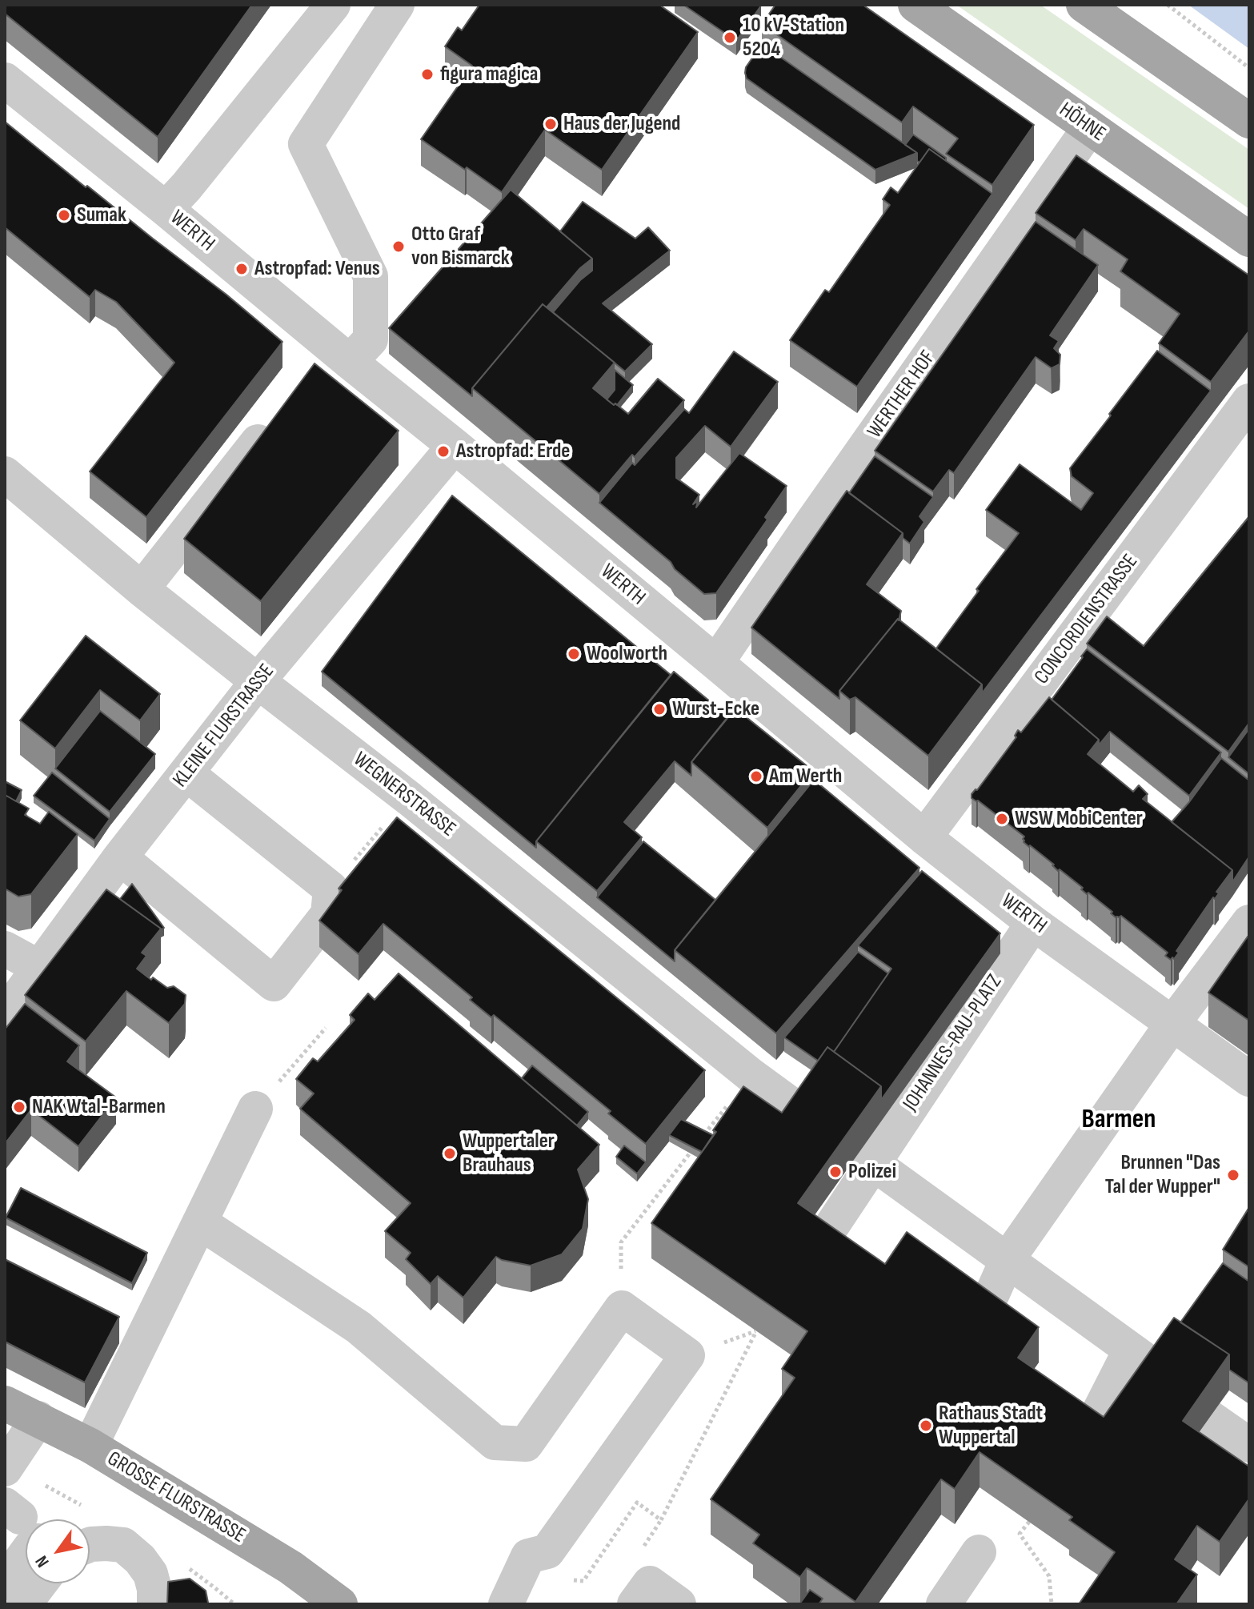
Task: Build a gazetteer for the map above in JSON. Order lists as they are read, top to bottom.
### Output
{
  "streets": {
    "main road": ["HÖHNE", "GROSSE FLURSTRASSE"],
    "street": [
      "WERTH",
      "WERTHER HOF",
      "CONCORDIENSTRASSE",
      "KLEINE FLURSTRASSE",
      "WEGNERSTRASSE",
      "JOHANNES-RAU-PLATZ"
    ]
  },
  "crossings": [
    ["HÖHNE", "WERTHER HOF"],
    ["WERTH", "WERTHER HOF"],
    ["WERTH", "CONCORDIENSTRASSE"],
    ["WERTH", "KLEINE FLURSTRASSE"],
    ["WERTH", "JOHANNES-RAU-PLATZ"],
    ["KLEINE FLURSTRASSE", "WEGNERSTRASSE"]
  ],
  "districts": ["Barmen"],
  "places": [
    "10 kV-Station 5204",
    "figura magica",
    "Haus der Jugend",
    "Sumak",
    "Otto Graf von Bismarck",
    "Astropfad: Venus",
    "Astropfad: Erde",
    "Woolworth",
    "Wurst-Ecke",
    "Am Werth",
    "WSW MobiCenter",
    "NAK Wtal-Barmen",
    "Wuppertaler Brauhaus",
    "Polizei",
    "Brunnen \"Das Tal der Wupper\"",
    "Rathaus Stadt Wuppertal"
  ],
  "north": "bottom left"
}
